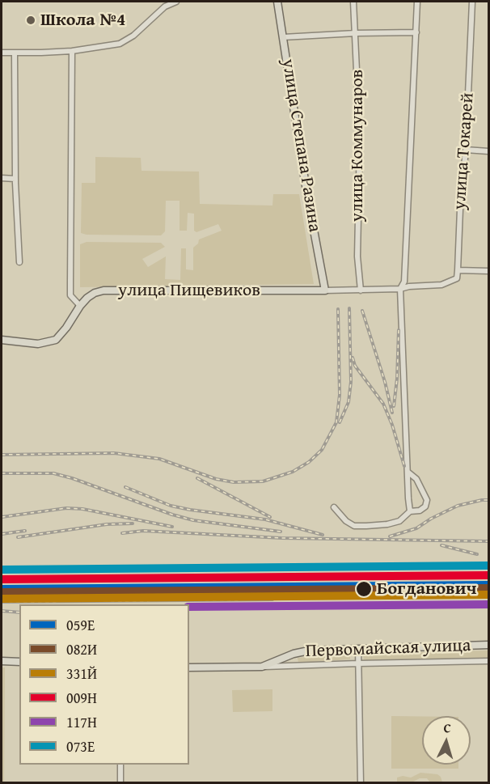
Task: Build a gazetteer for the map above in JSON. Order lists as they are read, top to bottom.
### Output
{
  "streets": {
    "main road": ["улица Степана Разина", "улица Пищевиков", "Первомайская улица"],
    "street": ["улица Коммунаров", "улица Токарей"]
  },
  "crossings": [
    ["улица Степана Разина", "улица Пищевиков"],
    ["улица Коммунаров", "улица Пищевиков"],
    ["улица Токарей", "улица Пищевиков"]
  ],
  "places": ["Школа №4", "Богданович"],
  "lines": [
    "transit line 073Е",
    "transit line 009Н",
    "transit line 059Е",
    "transit line 082И",
    "transit line 331Й",
    "transit line 117Н"
  ],
  "legend": [
    "059Е",
    "082И",
    "331Й",
    "009Н",
    "117Н",
    "073Е"
  ],
  "north": "top"
}
